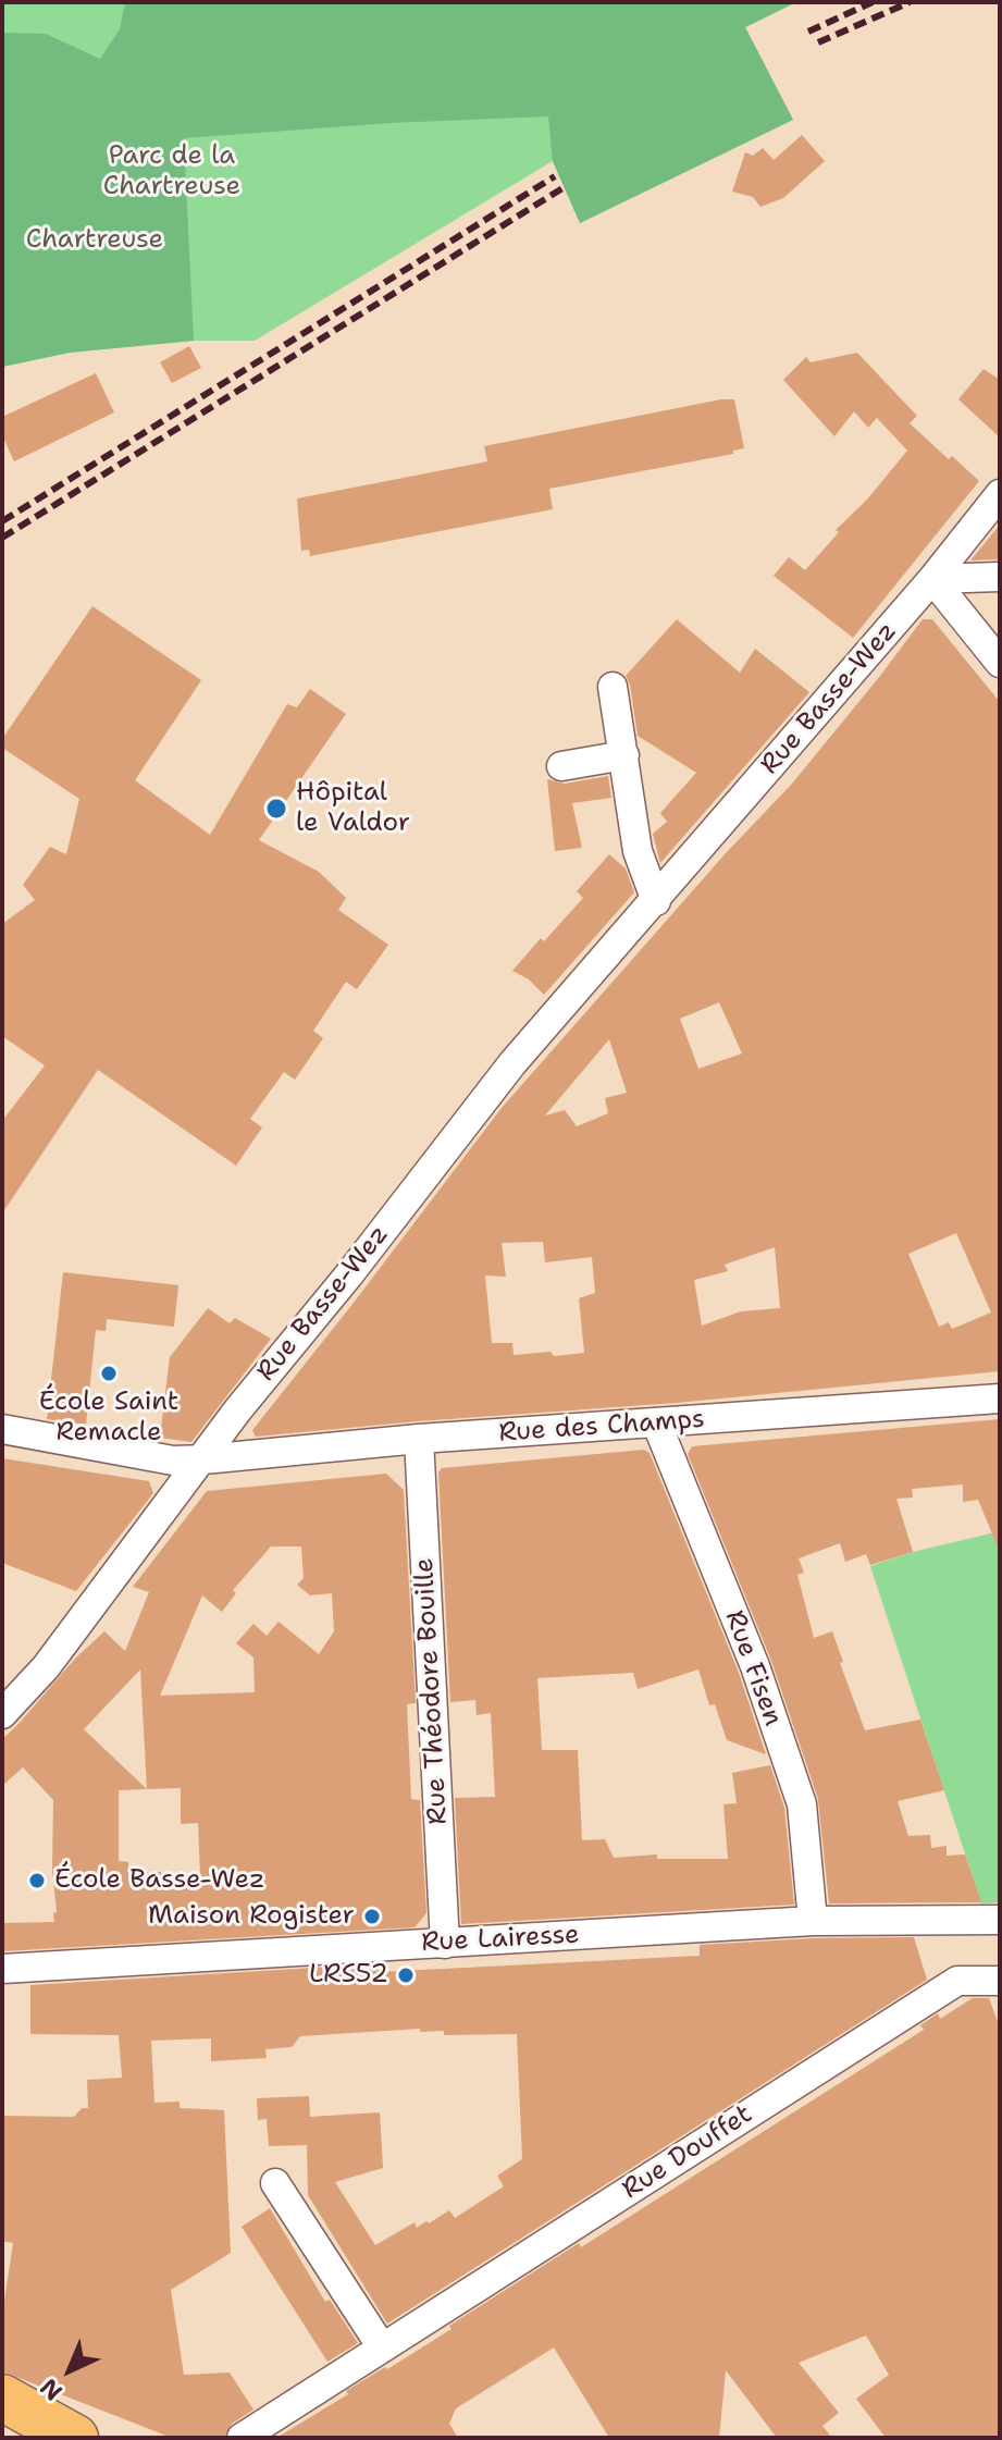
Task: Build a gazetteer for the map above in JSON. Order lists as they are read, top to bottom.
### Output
{
  "streets": {
    "street": [
      "Rue Basse-Wez",
      "Rue des Champs",
      "Rue Fisen",
      "Rue Théodore Bouille",
      "Rue Lairesse",
      "Rue Douffet"
    ]
  },
  "crossings": [
    ["Rue Basse-Wez", "Rue des Champs"],
    ["Rue des Champs", "Rue Fisen"],
    ["Rue des Champs", "Rue Théodore Bouille"],
    ["Rue Fisen", "Rue Lairesse"],
    ["Rue Théodore Bouille", "Rue Lairesse"]
  ],
  "parks": ["Parc de la Chartreuse", "Chartreuse"],
  "places": [
    "Hôpital le Valdor",
    "École Saint Remacle",
    "École Basse-Wez",
    "Maison Rogister",
    "LRS52"
  ],
  "north": "bottom left"
}
